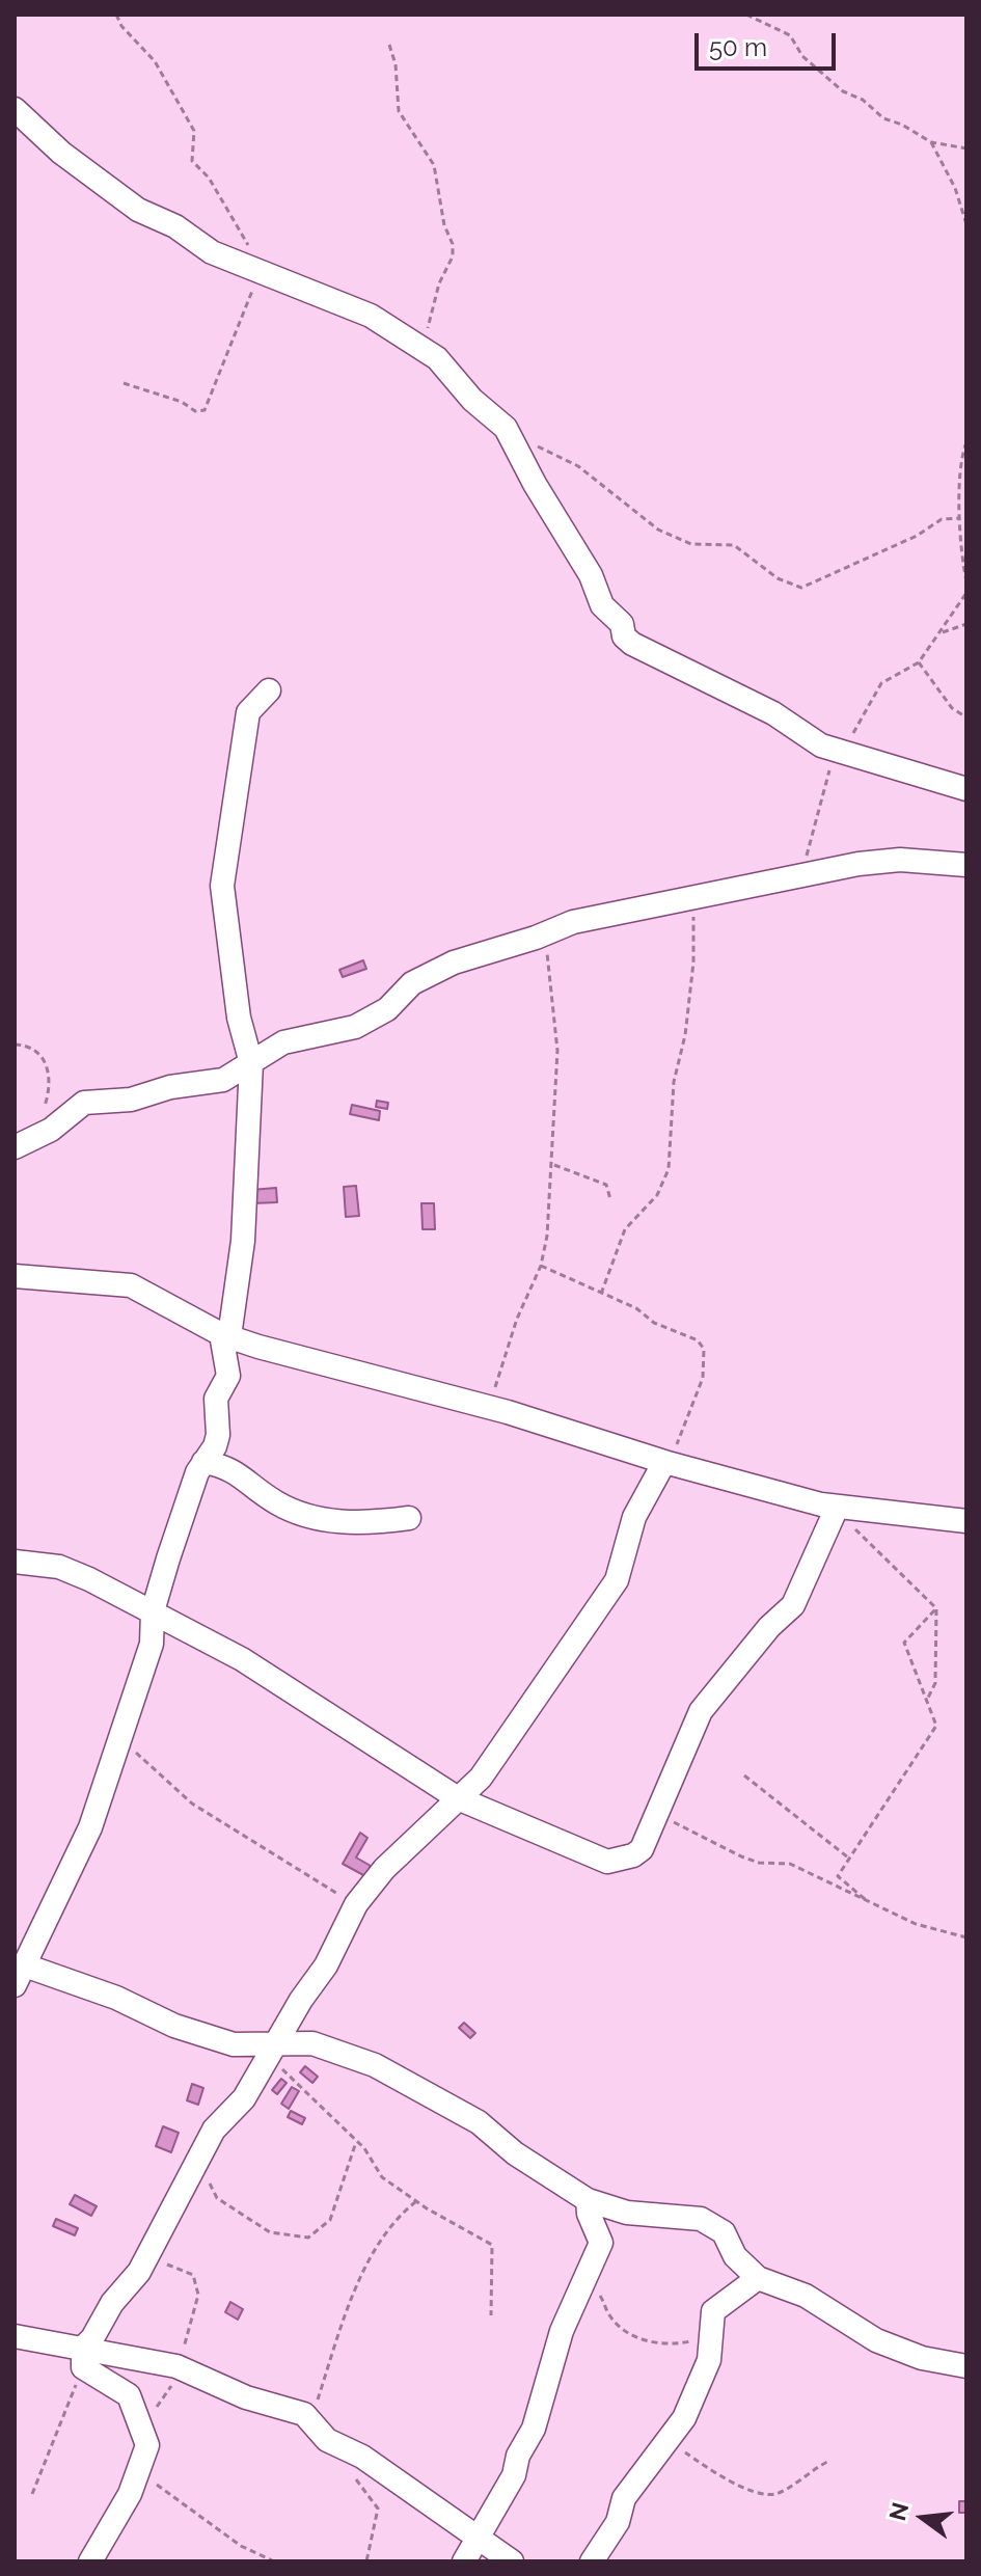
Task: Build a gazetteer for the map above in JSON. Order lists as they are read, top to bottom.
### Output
{
  "scale_bar": "50 m",
  "north": "left"
}
